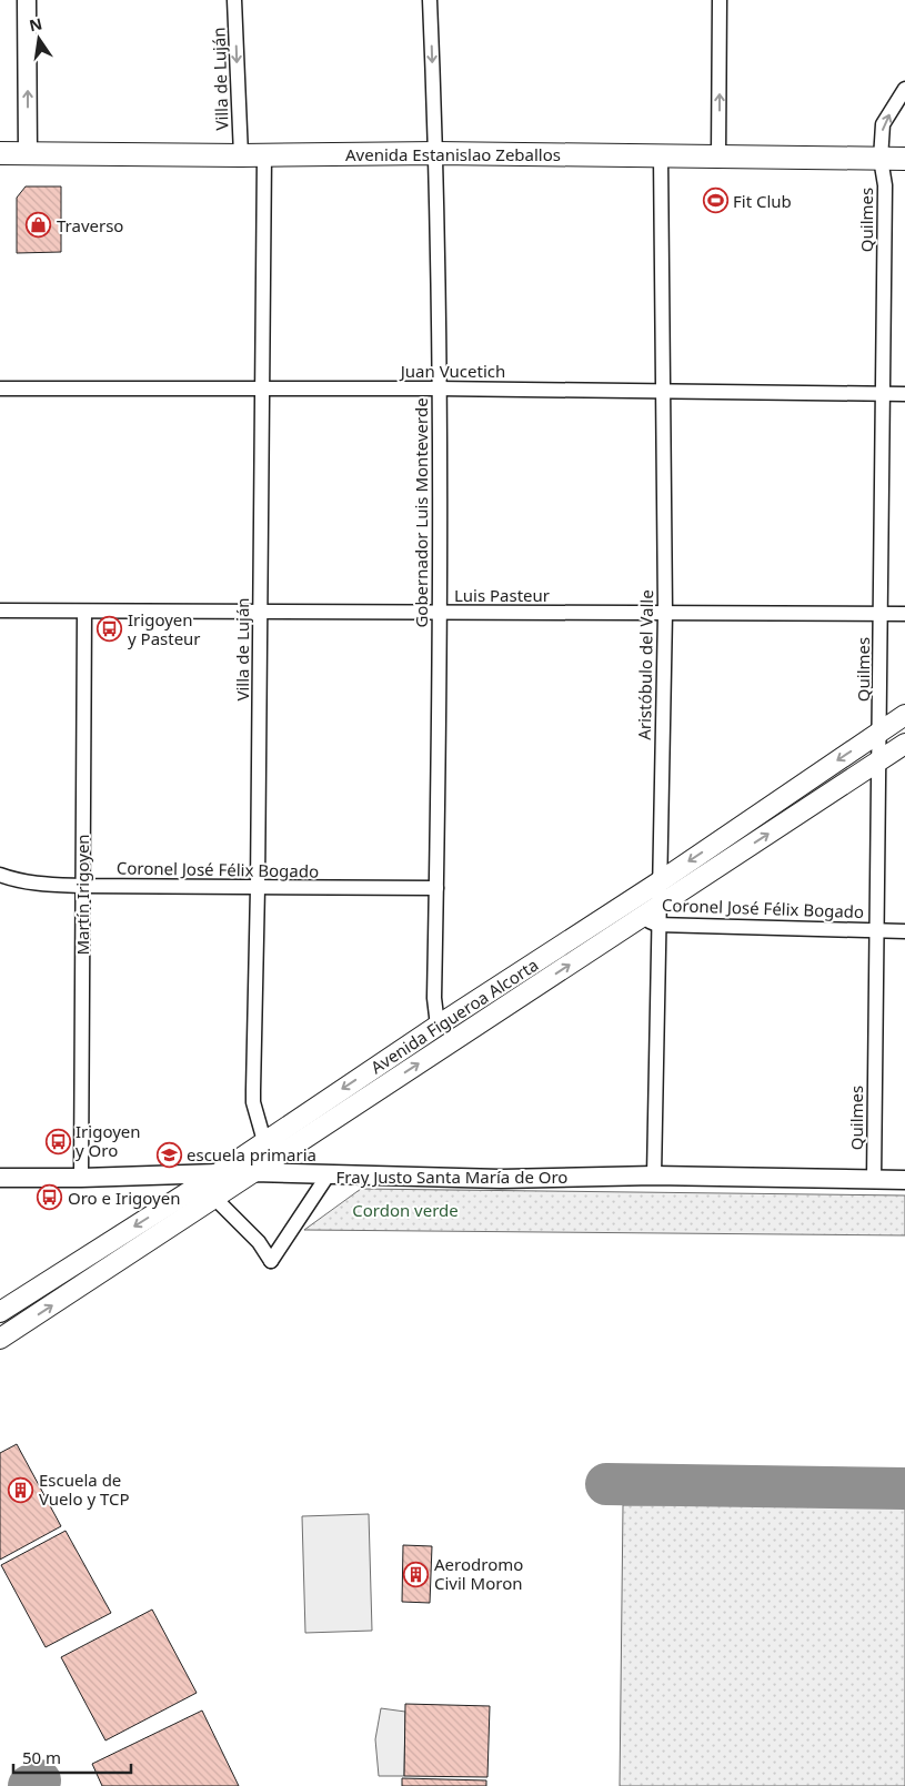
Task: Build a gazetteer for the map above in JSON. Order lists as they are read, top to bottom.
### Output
{
  "streets": {
    "main road": ["Avenida Estanislao Zeballos", "Avenida Figueroa Alcorta"],
    "street": [
      "Villa de Luján",
      "Quilmes",
      "Juan Vucetich",
      "Gobernador Luis Monteverde",
      "Luis Pasteur",
      "Aristóbulo del Valle",
      "Coronel José Félix Bogado",
      "Martín Irigoyen",
      "Fray Justo Santa María de Oro"
    ]
  },
  "crossings": [
    ["Villa de Luján", "Avenida Estanislao Zeballos"],
    ["Villa de Luján", "Juan Vucetich"],
    ["Villa de Luján", "Luis Pasteur"],
    ["Villa de Luján", "Coronel José Félix Bogado"],
    ["Villa de Luján", "Avenida Figueroa Alcorta"],
    ["Avenida Estanislao Zeballos", "Quilmes"],
    ["Avenida Estanislao Zeballos", "Gobernador Luis Monteverde"],
    ["Avenida Estanislao Zeballos", "Aristóbulo del Valle"],
    ["Quilmes", "Juan Vucetich"],
    ["Quilmes", "Luis Pasteur"],
    ["Quilmes", "Coronel José Félix Bogado"],
    ["Quilmes", "Avenida Figueroa Alcorta"],
    ["Quilmes", "Fray Justo Santa María de Oro"],
    ["Juan Vucetich", "Gobernador Luis Monteverde"],
    ["Juan Vucetich", "Aristóbulo del Valle"],
    ["Gobernador Luis Monteverde", "Luis Pasteur"],
    ["Gobernador Luis Monteverde", "Coronel José Félix Bogado"],
    ["Gobernador Luis Monteverde", "Avenida Figueroa Alcorta"],
    ["Luis Pasteur", "Aristóbulo del Valle"],
    ["Luis Pasteur", "Martín Irigoyen"],
    ["Aristóbulo del Valle", "Coronel José Félix Bogado"],
    ["Aristóbulo del Valle", "Avenida Figueroa Alcorta"],
    ["Aristóbulo del Valle", "Fray Justo Santa María de Oro"],
    ["Coronel José Félix Bogado", "Martín Irigoyen"],
    ["Coronel José Félix Bogado", "Avenida Figueroa Alcorta"],
    ["Martín Irigoyen", "Fray Justo Santa María de Oro"],
    ["Avenida Figueroa Alcorta", "Fray Justo Santa María de Oro"]
  ],
  "parks": ["Cordon verde"],
  "places": {
    "sports": ["Fit Club"],
    "shop": ["Traverso"],
    "bus stop": ["Irigoyen y Pasteur", "Irigoyen y Oro", "Oro e Irigoyen"],
    "school or university": ["escuela primaria"],
    "building": ["Escuela de Vuelo y TCP", "Aerodromo Civil Moron"]
  },
  "scale_bar": "50 m",
  "north": "top"
}
